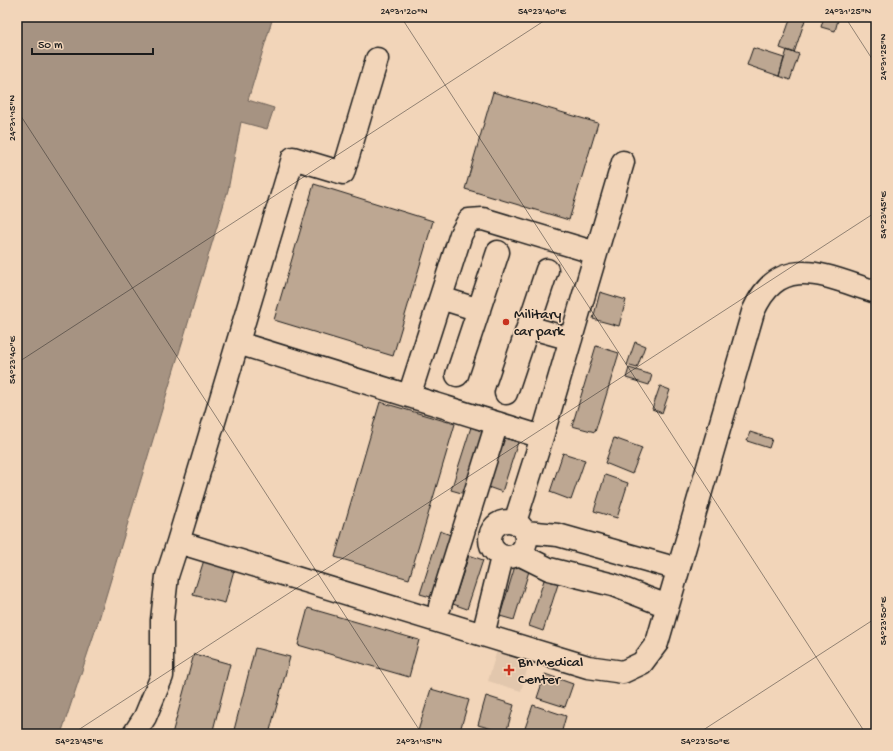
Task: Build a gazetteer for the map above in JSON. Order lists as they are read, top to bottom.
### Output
{
  "places": {
    "other": ["Military car park"],
    "health": ["Bn Medical Center"]
  },
  "scale_bar": "50 m",
  "coordinates": [
    "24°31'20\"N",
    "54°23'40\"E",
    "24°31'25\"N",
    "24°31'15\"N",
    "54°23'45\"E",
    "54°23'50\"E"
  ]
}
